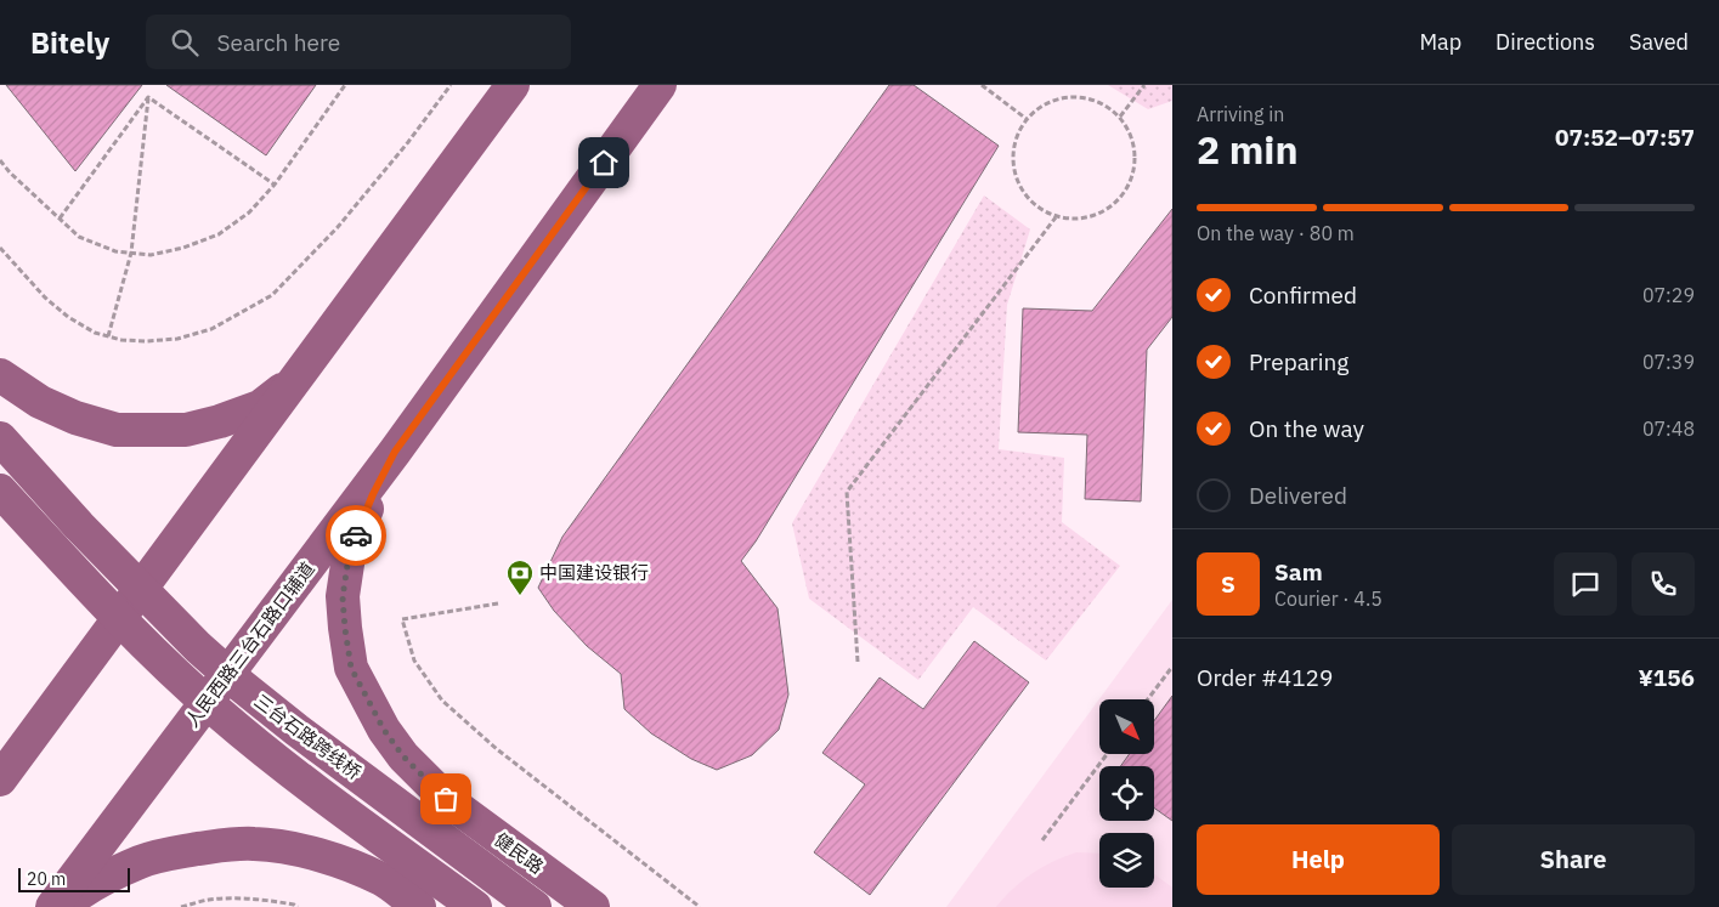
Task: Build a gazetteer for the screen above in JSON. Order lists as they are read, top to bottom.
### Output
{
  "streets": {
    "main road": ["人民西路三台石路口辅道", "三台石路跨线桥", "健民路"]
  },
  "crossings": [
    ["人民西路三台石路口辅道", "健民路"]
  ],
  "places": {
    "bank": ["中国建设银行"]
  },
  "scale_bar": "20 m",
  "north": "bottom right",
  "page": {
    "header": "Bitely",
    "search": "Search here",
    "nav": ["Map", "Directions", "Saved"],
    "heading": ["2 min", "Arriving in", "07:52–07:57"],
    "panel": [
      "Sam",
      "Courier · 4.5",
      "Order #4129",
      "¥156"
    ],
    "bar": "On the way · 80 m",
    "list": [
      ["Confirmed", "07:29"],
      ["Preparing", "07:39"],
      ["On the way", "07:48"],
      "Delivered"
    ],
    "round": "S",
    "buttons": ["Help", "Share"],
    "scale": "20 m"
  }
}
